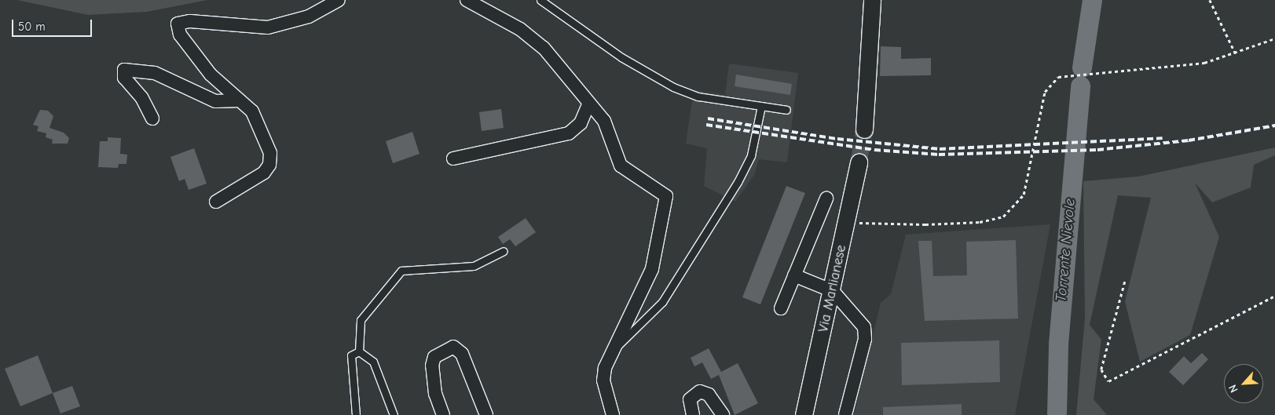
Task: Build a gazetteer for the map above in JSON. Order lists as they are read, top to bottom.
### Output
{
  "streets": {
    "street": ["Via Marlianese"]
  },
  "water": ["Torrente Nievole"],
  "scale_bar": "50 m",
  "north": "bottom left"
}
